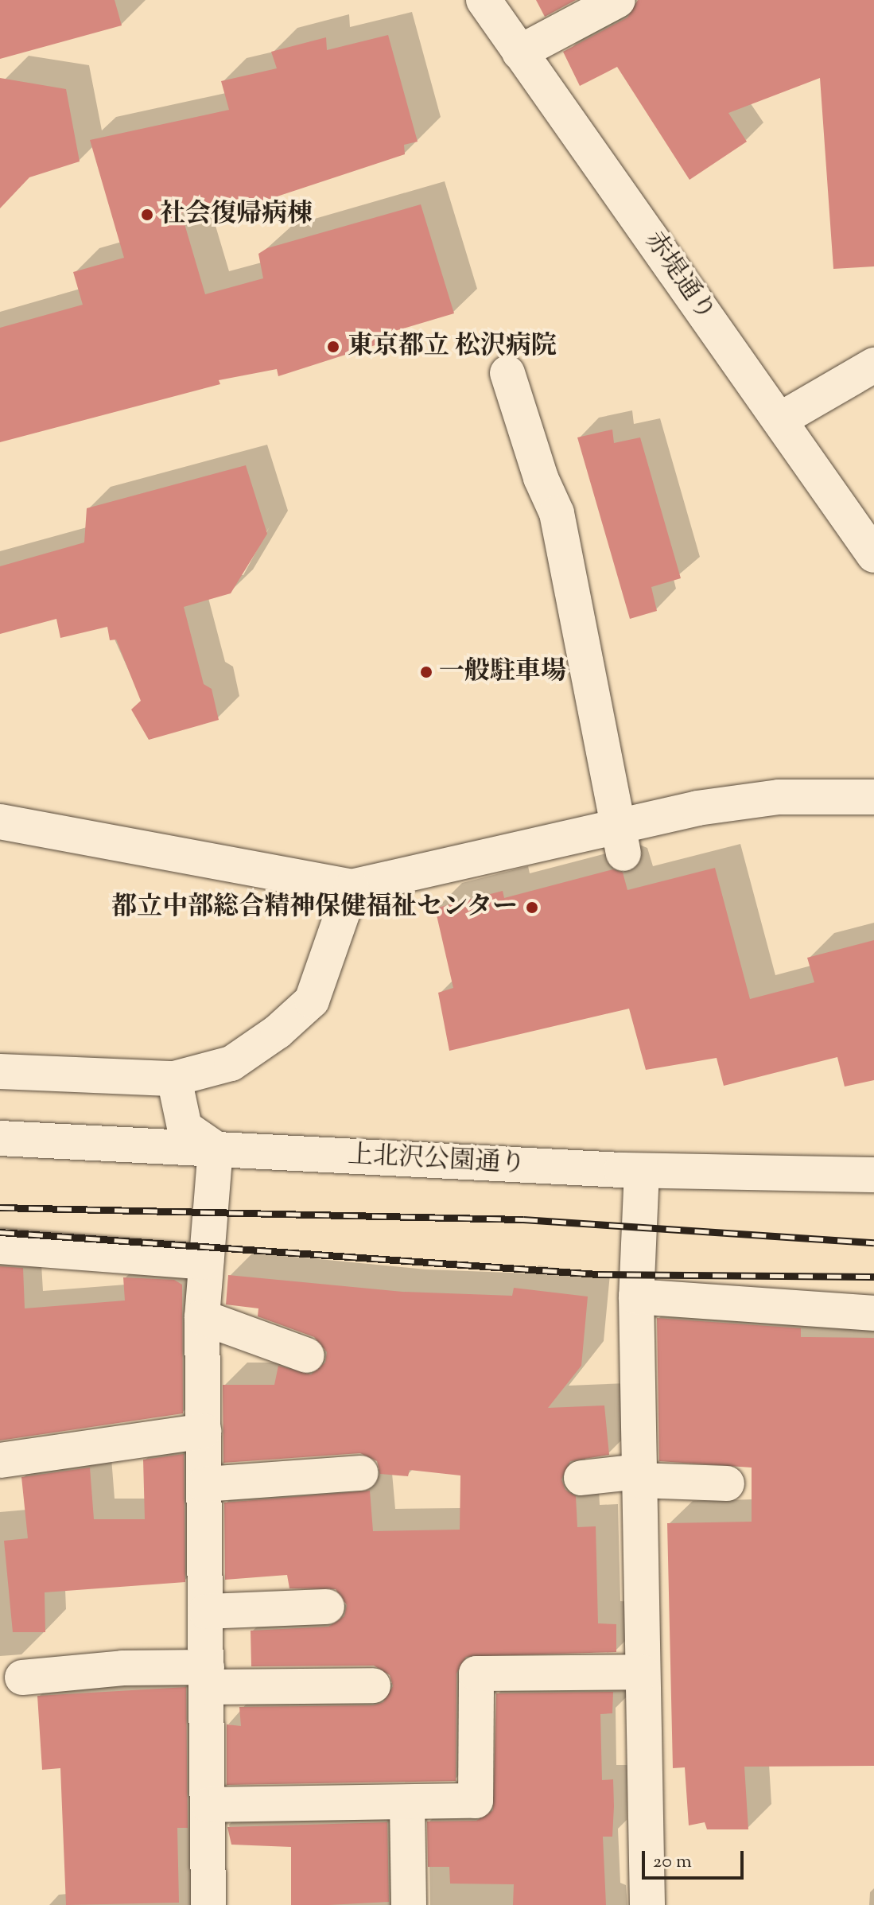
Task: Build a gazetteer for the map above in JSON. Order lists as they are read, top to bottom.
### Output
{
  "streets": {
    "street": ["赤堤通り", "上北沢公園通り"]
  },
  "places": [
    "社会復帰病棟",
    "東京都立 松沢病院",
    "一般駐車場",
    "都立中部総合精神保健福祉センター"
  ],
  "scale_bar": "20 m"
}
